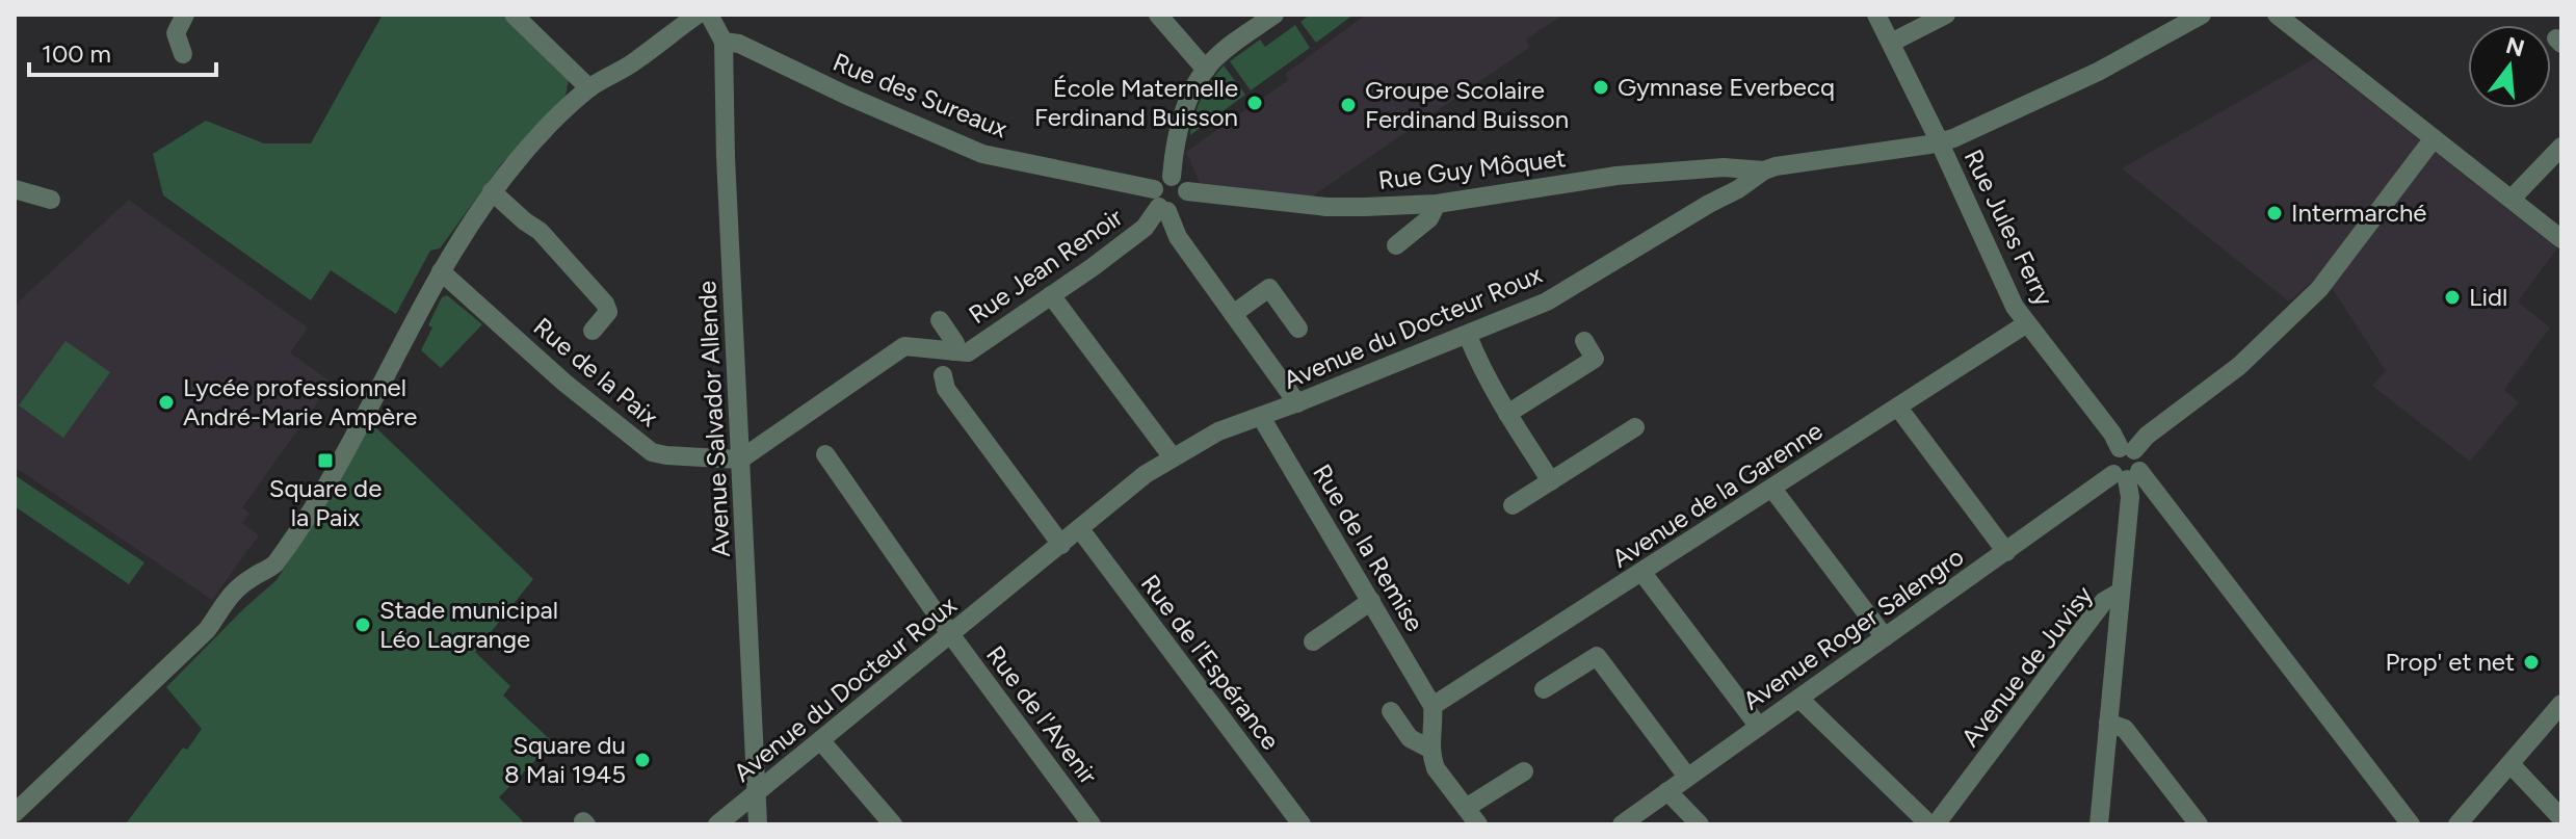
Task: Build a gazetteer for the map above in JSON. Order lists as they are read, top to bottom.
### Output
{
  "streets": {
    "street": [
      "Rue des Sureaux",
      "Rue Guy Môquet",
      "Rue Jules Ferry",
      "Rue Jean Renoir",
      "Avenue du Docteur Roux",
      "Rue de la Paix",
      "Avenue Salvador Allende",
      "Avenue de la Garenne",
      "Rue de la Remise",
      "Avenue Roger Salengro",
      "Rue de l'Espérance",
      "Avenue de Juvisy",
      "Rue de l'Avenir"
    ]
  },
  "crossings": [
    ["Rue des Sureaux", "Rue Guy Môquet"],
    ["Rue des Sureaux", "Rue Jean Renoir"],
    ["Rue des Sureaux", "Avenue Salvador Allende"],
    ["Rue Guy Môquet", "Rue Jean Renoir"],
    ["Rue Guy Môquet", "Avenue du Docteur Roux"],
    ["Rue Jules Ferry", "Avenue du Docteur Roux"],
    ["Rue Jules Ferry", "Avenue de la Garenne"],
    ["Rue Jules Ferry", "Avenue Roger Salengro"],
    ["Rue Jules Ferry", "Avenue de Juvisy"],
    ["Rue Jean Renoir", "Rue de la Paix"],
    ["Rue Jean Renoir", "Avenue Salvador Allende"],
    ["Avenue du Docteur Roux", "Avenue Salvador Allende"],
    ["Avenue du Docteur Roux", "Rue de la Remise"],
    ["Avenue du Docteur Roux", "Rue de l'Espérance"],
    ["Avenue du Docteur Roux", "Rue de l'Avenir"],
    ["Rue de la Paix", "Avenue Salvador Allende"],
    ["Avenue de la Garenne", "Rue de la Remise"],
    ["Avenue Roger Salengro", "Avenue de Juvisy"]
  ],
  "places": {
    "other": [
      "Gymnase Everbecq",
      "École Maternelle Ferdinand Buisson",
      "Groupe Scolaire Ferdinand Buisson",
      "Intermarché",
      "Lidl",
      "Lycée professionnel André-Marie Ampère",
      "Stade municipal Léo Lagrange",
      "Prop' et net",
      "Square du 8 Mai 1945"
    ],
    "transit": ["Square de la Paix"]
  },
  "scale_bar": "100 m",
  "north": "top"
}
